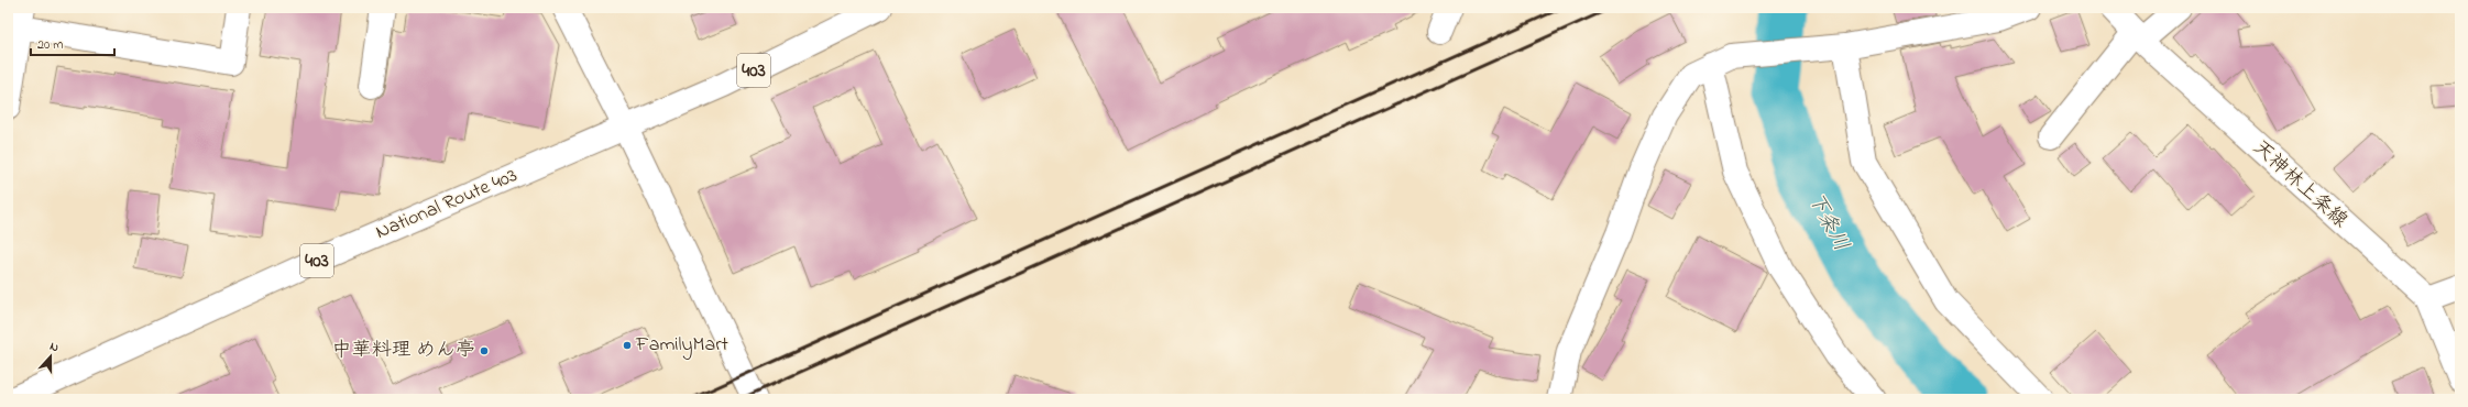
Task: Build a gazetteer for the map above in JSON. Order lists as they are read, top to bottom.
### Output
{
  "streets": {
    "main road": ["403", "天神林上条線", "National Route 403"]
  },
  "water": ["下条川"],
  "places": ["FamilyMart", "中華料理 めん亭"],
  "scale_bar": "20 m",
  "north": "top"
}
